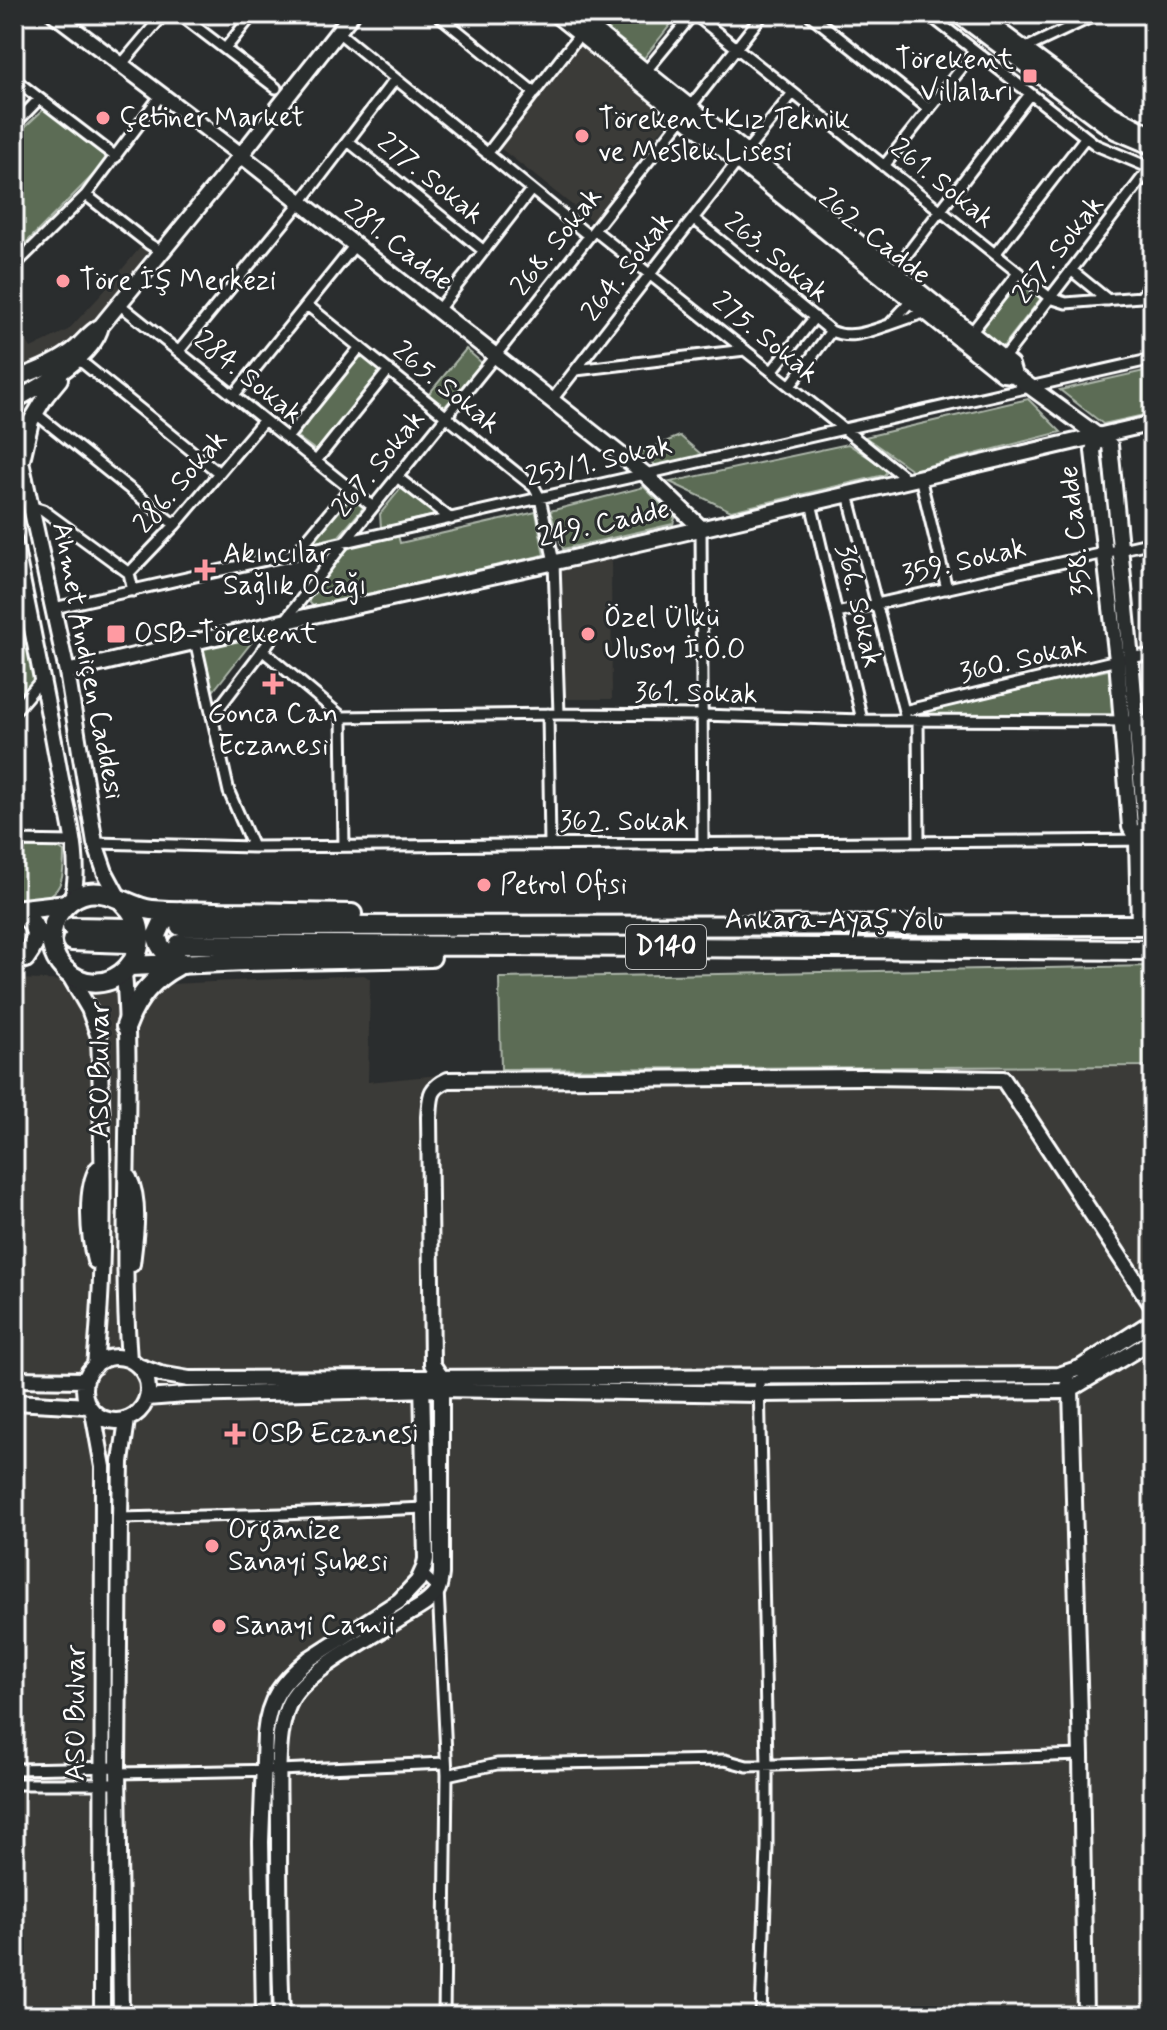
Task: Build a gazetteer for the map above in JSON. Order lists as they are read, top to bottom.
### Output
{
  "streets": {
    "highway": ["Ankara-Ayaş Yolu", "D140"],
    "street": [
      "277. Sokak",
      "261. Sokak",
      "262. Cadde",
      "268. Sokak",
      "281. Cadde",
      "257. Sokak",
      "263. Sokak",
      "264. Sokak",
      "275. Sokak",
      "284. Sokak",
      "265. Sokak",
      "253/1. Sokak",
      "267. Sokak",
      "286. Sokak",
      "249. Cadde",
      "358. Cadde",
      "359. Sokak",
      "366. Sokak",
      "360. Sokak",
      "Ahmet Andiçen Caddesi",
      "361. Sokak",
      "362. Sokak",
      "ASO Bulvar"
    ]
  },
  "crossings": [
    ["261. Sokak", "268. Sokak"],
    ["261. Sokak", "257. Sokak"],
    ["261. Sokak", "264. Sokak"],
    ["262. Cadde", "268. Sokak"],
    ["262. Cadde", "257. Sokak"],
    ["262. Cadde", "264. Sokak"],
    ["262. Cadde", "253/1. Sokak"],
    ["262. Cadde", "249. Cadde"],
    ["262. Cadde", "358. Cadde"],
    ["268. Sokak", "281. Cadde"],
    ["268. Sokak", "275. Sokak"],
    ["268. Sokak", "267. Sokak"],
    ["281. Cadde", "264. Sokak"],
    ["281. Cadde", "253/1. Sokak"],
    ["281. Cadde", "267. Sokak"],
    ["281. Cadde", "249. Cadde"],
    ["263. Sokak", "264. Sokak"],
    ["264. Sokak", "275. Sokak"],
    ["275. Sokak", "253/1. Sokak"],
    ["275. Sokak", "249. Cadde"],
    ["284. Sokak", "267. Sokak"],
    ["284. Sokak", "286. Sokak"],
    ["265. Sokak", "253/1. Sokak"],
    ["265. Sokak", "267. Sokak"],
    ["253/1. Sokak", "267. Sokak"],
    ["253/1. Sokak", "Ahmet Andiçen Caddesi"],
    ["267. Sokak", "249. Cadde"],
    ["249. Cadde", "358. Cadde"],
    ["249. Cadde", "366. Sokak"],
    ["249. Cadde", "Ahmet Andiçen Caddesi"],
    ["358. Cadde", "359. Sokak"],
    ["358. Cadde", "360. Sokak"],
    ["358. Cadde", "361. Sokak"],
    ["358. Cadde", "362. Sokak"],
    ["358. Cadde", "Ankara-Ayaş Yolu"],
    ["359. Sokak", "366. Sokak"],
    ["366. Sokak", "361. Sokak"],
    ["360. Sokak", "361. Sokak"],
    ["Ahmet Andiçen Caddesi", "362. Sokak"],
    ["Ahmet Andiçen Caddesi", "ASO Bulvar"]
  ],
  "places": {
    "transit": ["Törekent Villaları", "OSB-Törekent"],
    "other": [
      "Çetiner Market",
      "Törekent Kız Teknik ve Meslek Lisesi",
      "Töre İş Merkezi",
      "Özel Ülkü Ulusoy İ.Ö.O",
      "Petrol Ofisi",
      "Organize Sanayi Şubesi",
      "Sanayi Camii"
    ],
    "health": ["Akıncılar Sağlık Ocağı", "Gonca Can Eczanesi", "OSB Eczanesi"]
  }
}
